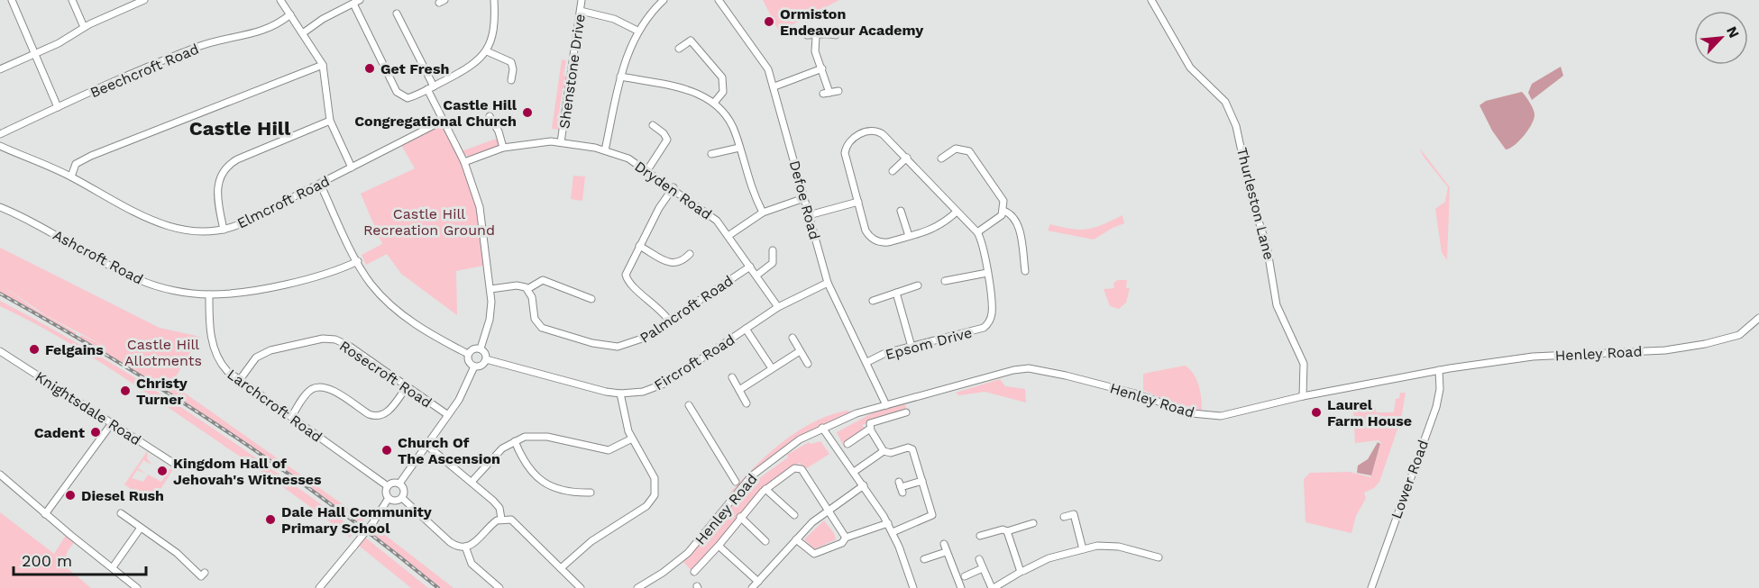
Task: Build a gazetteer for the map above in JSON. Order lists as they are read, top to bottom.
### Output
{
  "streets": {
    "street": [
      "Beechcroft Road",
      "Shenstone Drive",
      "Dryden Road",
      "Defoe Road",
      "Elmcroft Road",
      "Thurleston Lane",
      "Ashcroft Road",
      "Palmcroft Road",
      "Epsom Drive",
      "Henley Road",
      "Fircroft Road",
      "Rosecroft Road",
      "Larchcroft Road",
      "Knightsdale Road",
      "Lower Road"
    ]
  },
  "crossings": [
    ["Shenstone Drive", "Dryden Road"],
    ["Dryden Road", "Palmcroft Road"],
    ["Dryden Road", "Fircroft Road"],
    ["Defoe Road", "Epsom Drive"],
    ["Defoe Road", "Henley Road"],
    ["Defoe Road", "Fircroft Road"],
    ["Thurleston Lane", "Henley Road"],
    ["Ashcroft Road", "Larchcroft Road"],
    ["Henley Road", "Lower Road"],
    ["Rosecroft Road", "Larchcroft Road"]
  ],
  "districts": ["Castle Hill"],
  "parks": ["Castle Hill Recreation Ground", "Castle Hill Allotments"],
  "places": [
    "Ormiston Endeavour Academy",
    "Get Fresh",
    "Castle Hill Congregational Church",
    "Felgains",
    "Christy Turner",
    "Laurel Farm House",
    "Cadent",
    "Church Of The Ascension",
    "Kingdom Hall of Jehovah's Witnesses",
    "Diesel Rush",
    "Dale Hall Community Primary School"
  ],
  "scale_bar": "200 m",
  "north": "top right"
}
